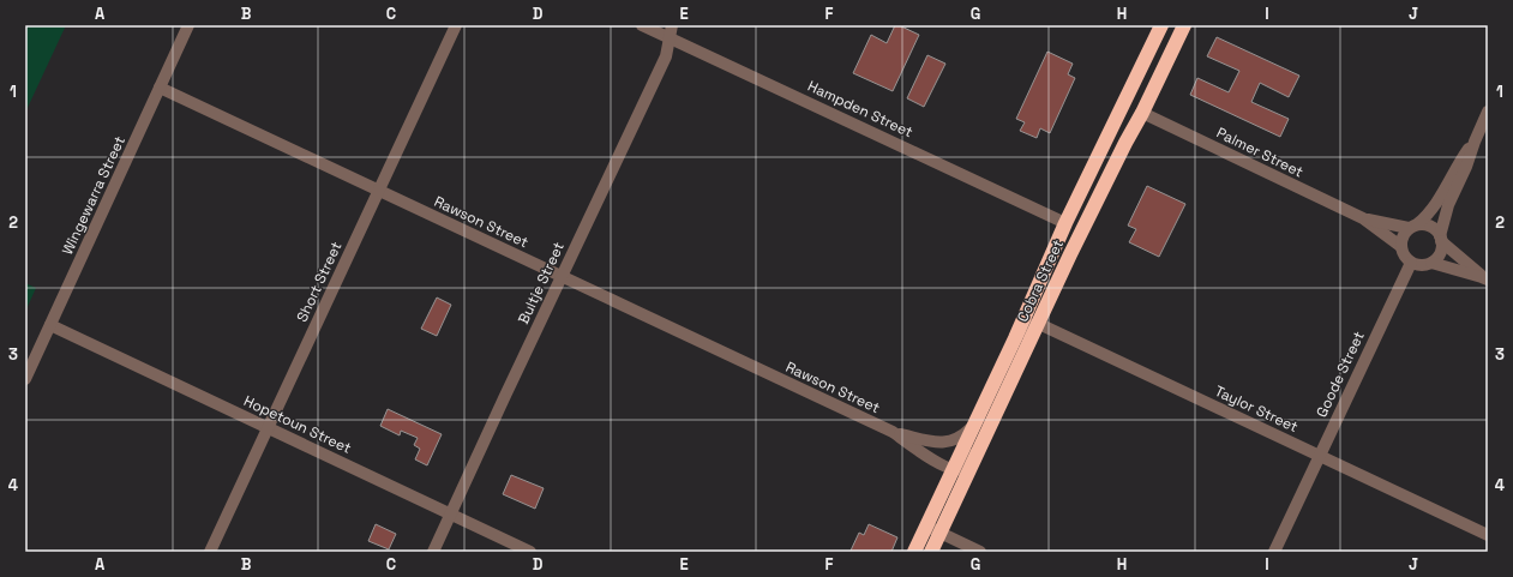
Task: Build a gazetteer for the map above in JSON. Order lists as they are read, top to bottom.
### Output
{
  "streets": {
    "highway": ["Cobra Street"],
    "street": [
      "Hampden Street",
      "Palmer Street",
      "Wingewarra Street",
      "Rawson Street",
      "Short Street",
      "Bultje Street",
      "Goode Street",
      "Taylor Street",
      "Hopetoun Street"
    ]
  },
  "crossings": [
    ["Hampden Street", "Cobra Street"],
    ["Hampden Street", "Bultje Street"],
    ["Palmer Street", "Cobra Street"],
    ["Palmer Street", "Goode Street"],
    ["Wingewarra Street", "Rawson Street"],
    ["Wingewarra Street", "Hopetoun Street"],
    ["Rawson Street", "Cobra Street"],
    ["Rawson Street", "Short Street"],
    ["Rawson Street", "Bultje Street"],
    ["Cobra Street", "Taylor Street"],
    ["Short Street", "Hopetoun Street"],
    ["Bultje Street", "Hopetoun Street"],
    ["Goode Street", "Taylor Street"]
  ],
  "grid": {
    "columns": [
      "A",
      "B",
      "C",
      "D",
      "E",
      "F",
      "G",
      "H",
      "I",
      "J"
    ],
    "rows": [
      "1",
      "2",
      "3",
      "4"
    ]
  }
}
